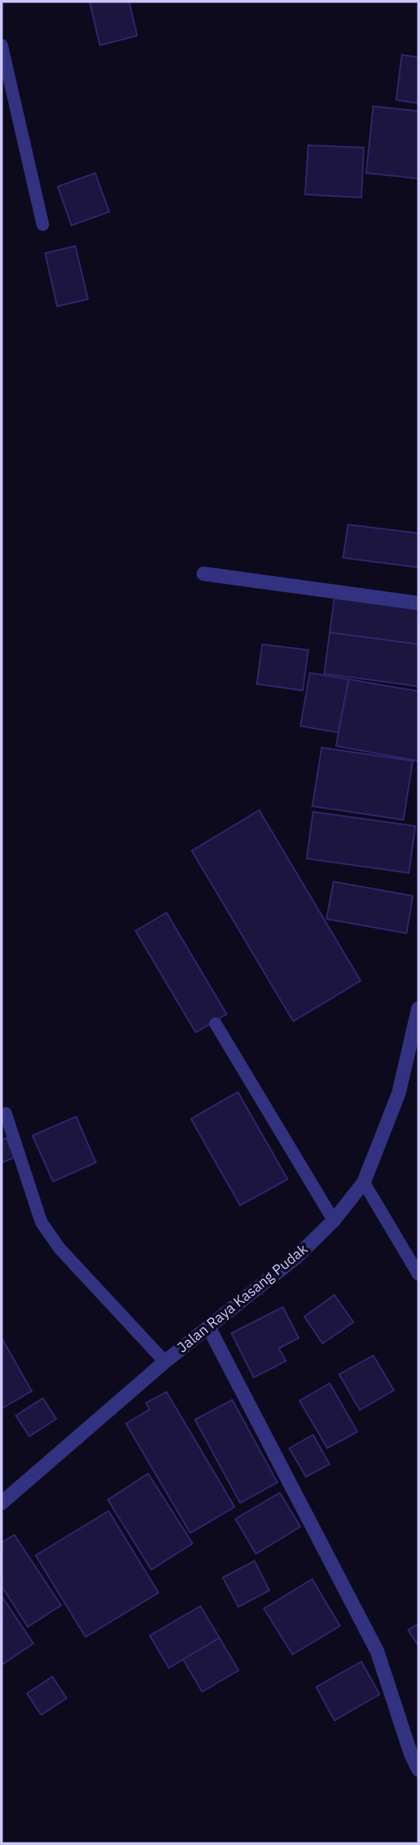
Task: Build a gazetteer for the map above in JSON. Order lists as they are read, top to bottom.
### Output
{
  "streets": {
    "street": ["Jalan Raya Kasang Pudak"]
  }
}
